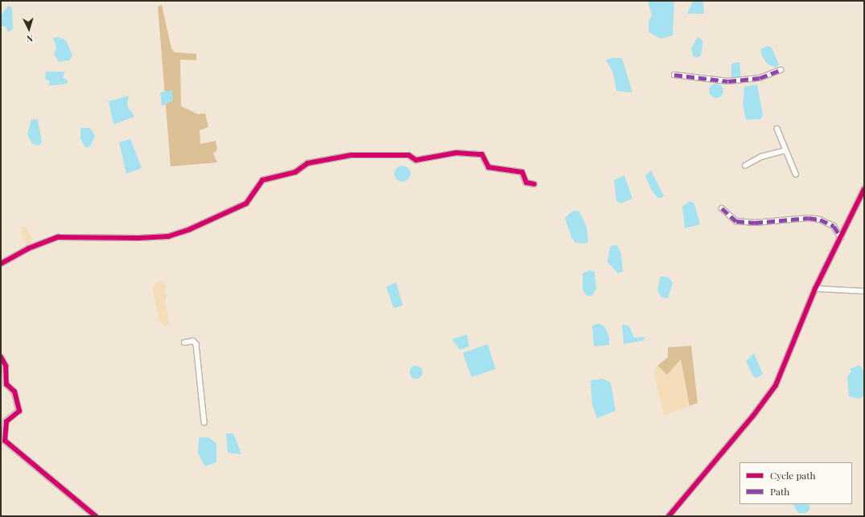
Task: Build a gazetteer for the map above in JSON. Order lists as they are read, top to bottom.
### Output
{
  "legend": ["Cycle path", "Path"],
  "north": "bottom"
}
